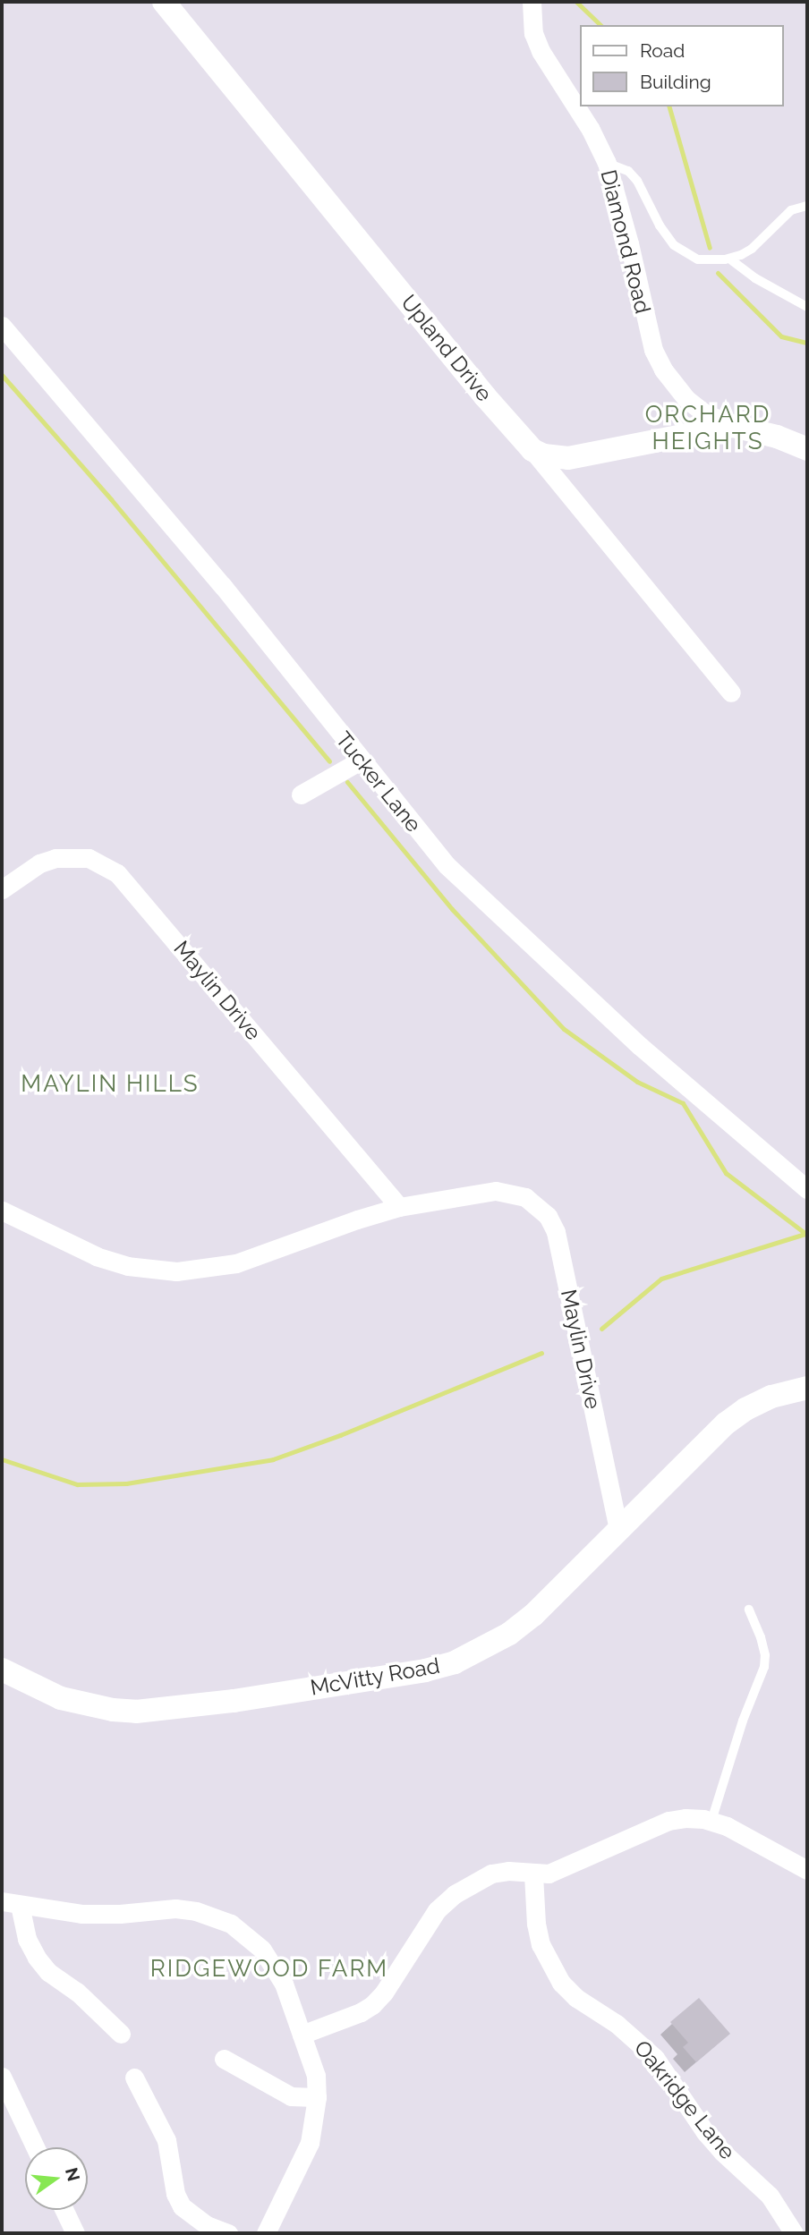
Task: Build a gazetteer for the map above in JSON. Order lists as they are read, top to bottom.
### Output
{
  "streets": {
    "street": [
      "Diamond Road",
      "Upland Drive",
      "Tucker Lane",
      "Maylin Drive",
      "McVitty Road",
      "Oakridge Lane"
    ]
  },
  "crossings": [
    ["Maylin Drive", "McVitty Road"]
  ],
  "districts": ["ORCHARD HEIGHTS", "MAYLIN HILLS", "RIDGEWOOD FARM"],
  "legend": ["Road", "Building"],
  "north": "right"
}
